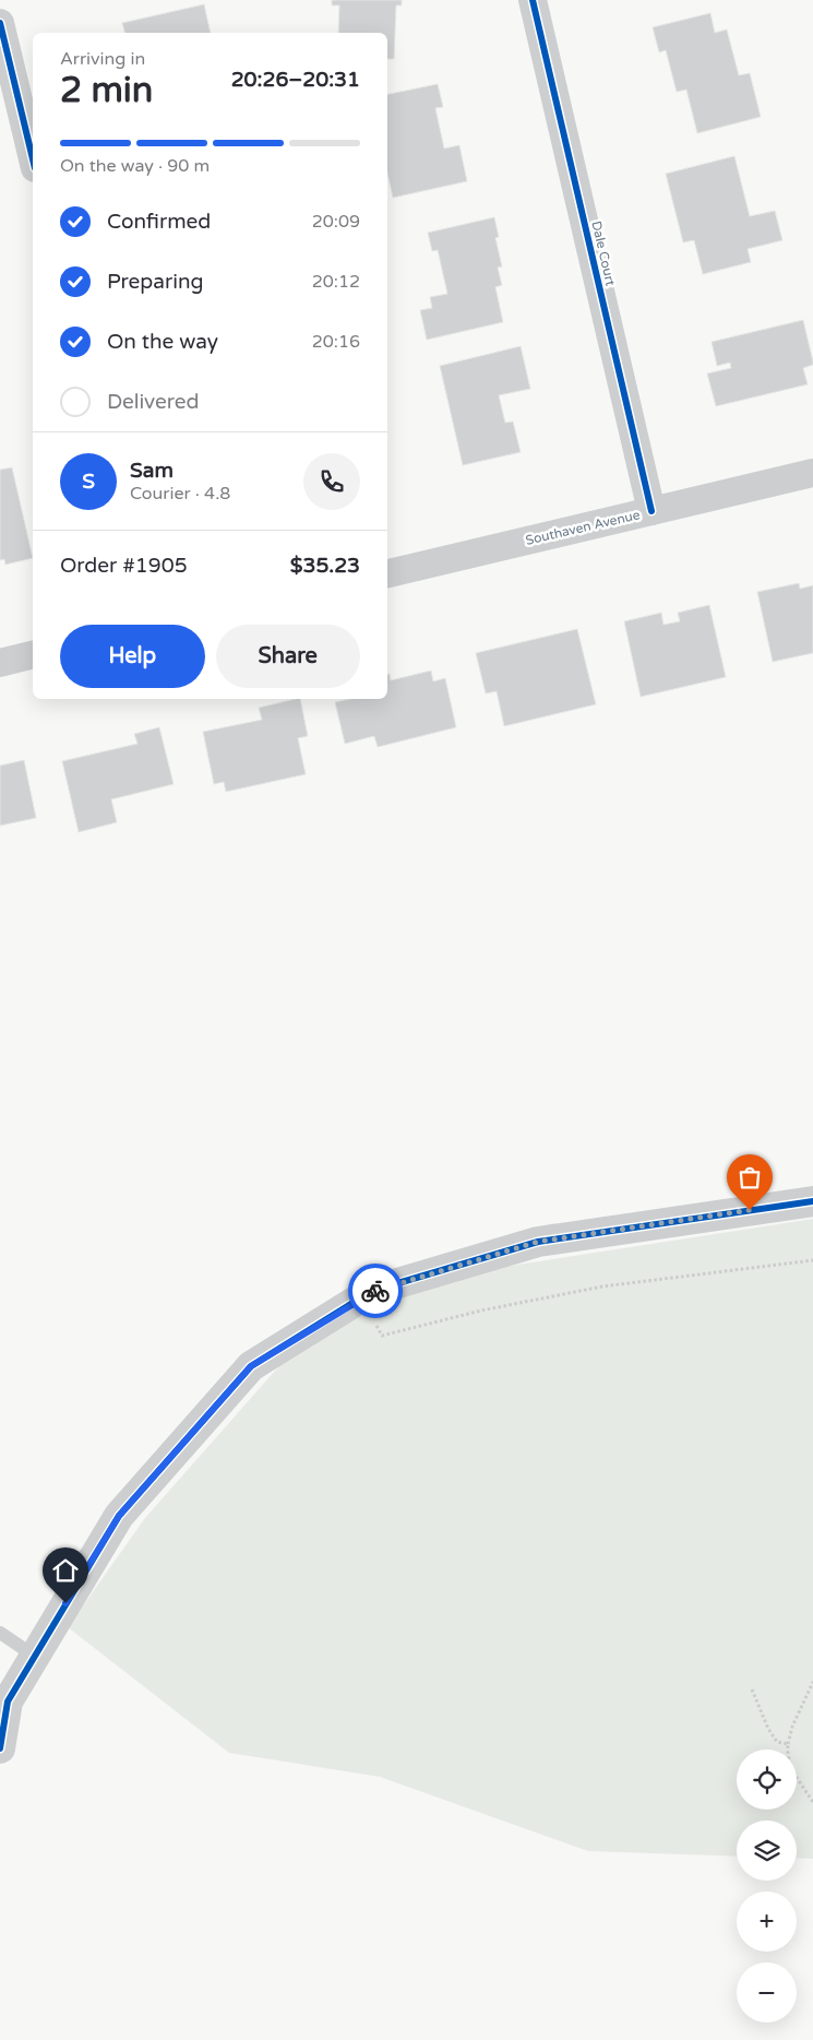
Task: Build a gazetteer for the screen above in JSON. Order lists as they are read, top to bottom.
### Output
{
  "streets": {
    "street": ["Dale Court", "Southaven Avenue"]
  },
  "crossings": [
    ["Dale Court", "Southaven Avenue"]
  ],
  "page": {
    "heading": ["2 min", "Arriving in", "20:26–20:31"],
    "panel": [
      "Sam",
      "Courier · 4.8",
      "Order #1905",
      "$35.23"
    ],
    "bar": "On the way · 90 m",
    "list": [
      ["Confirmed", "20:09"],
      ["Preparing", "20:12"],
      ["On the way", "20:16"],
      "Delivered"
    ],
    "round": "S",
    "buttons": ["Help", "Share"],
    "map_buttons": ["+", "−"]
  }
}
